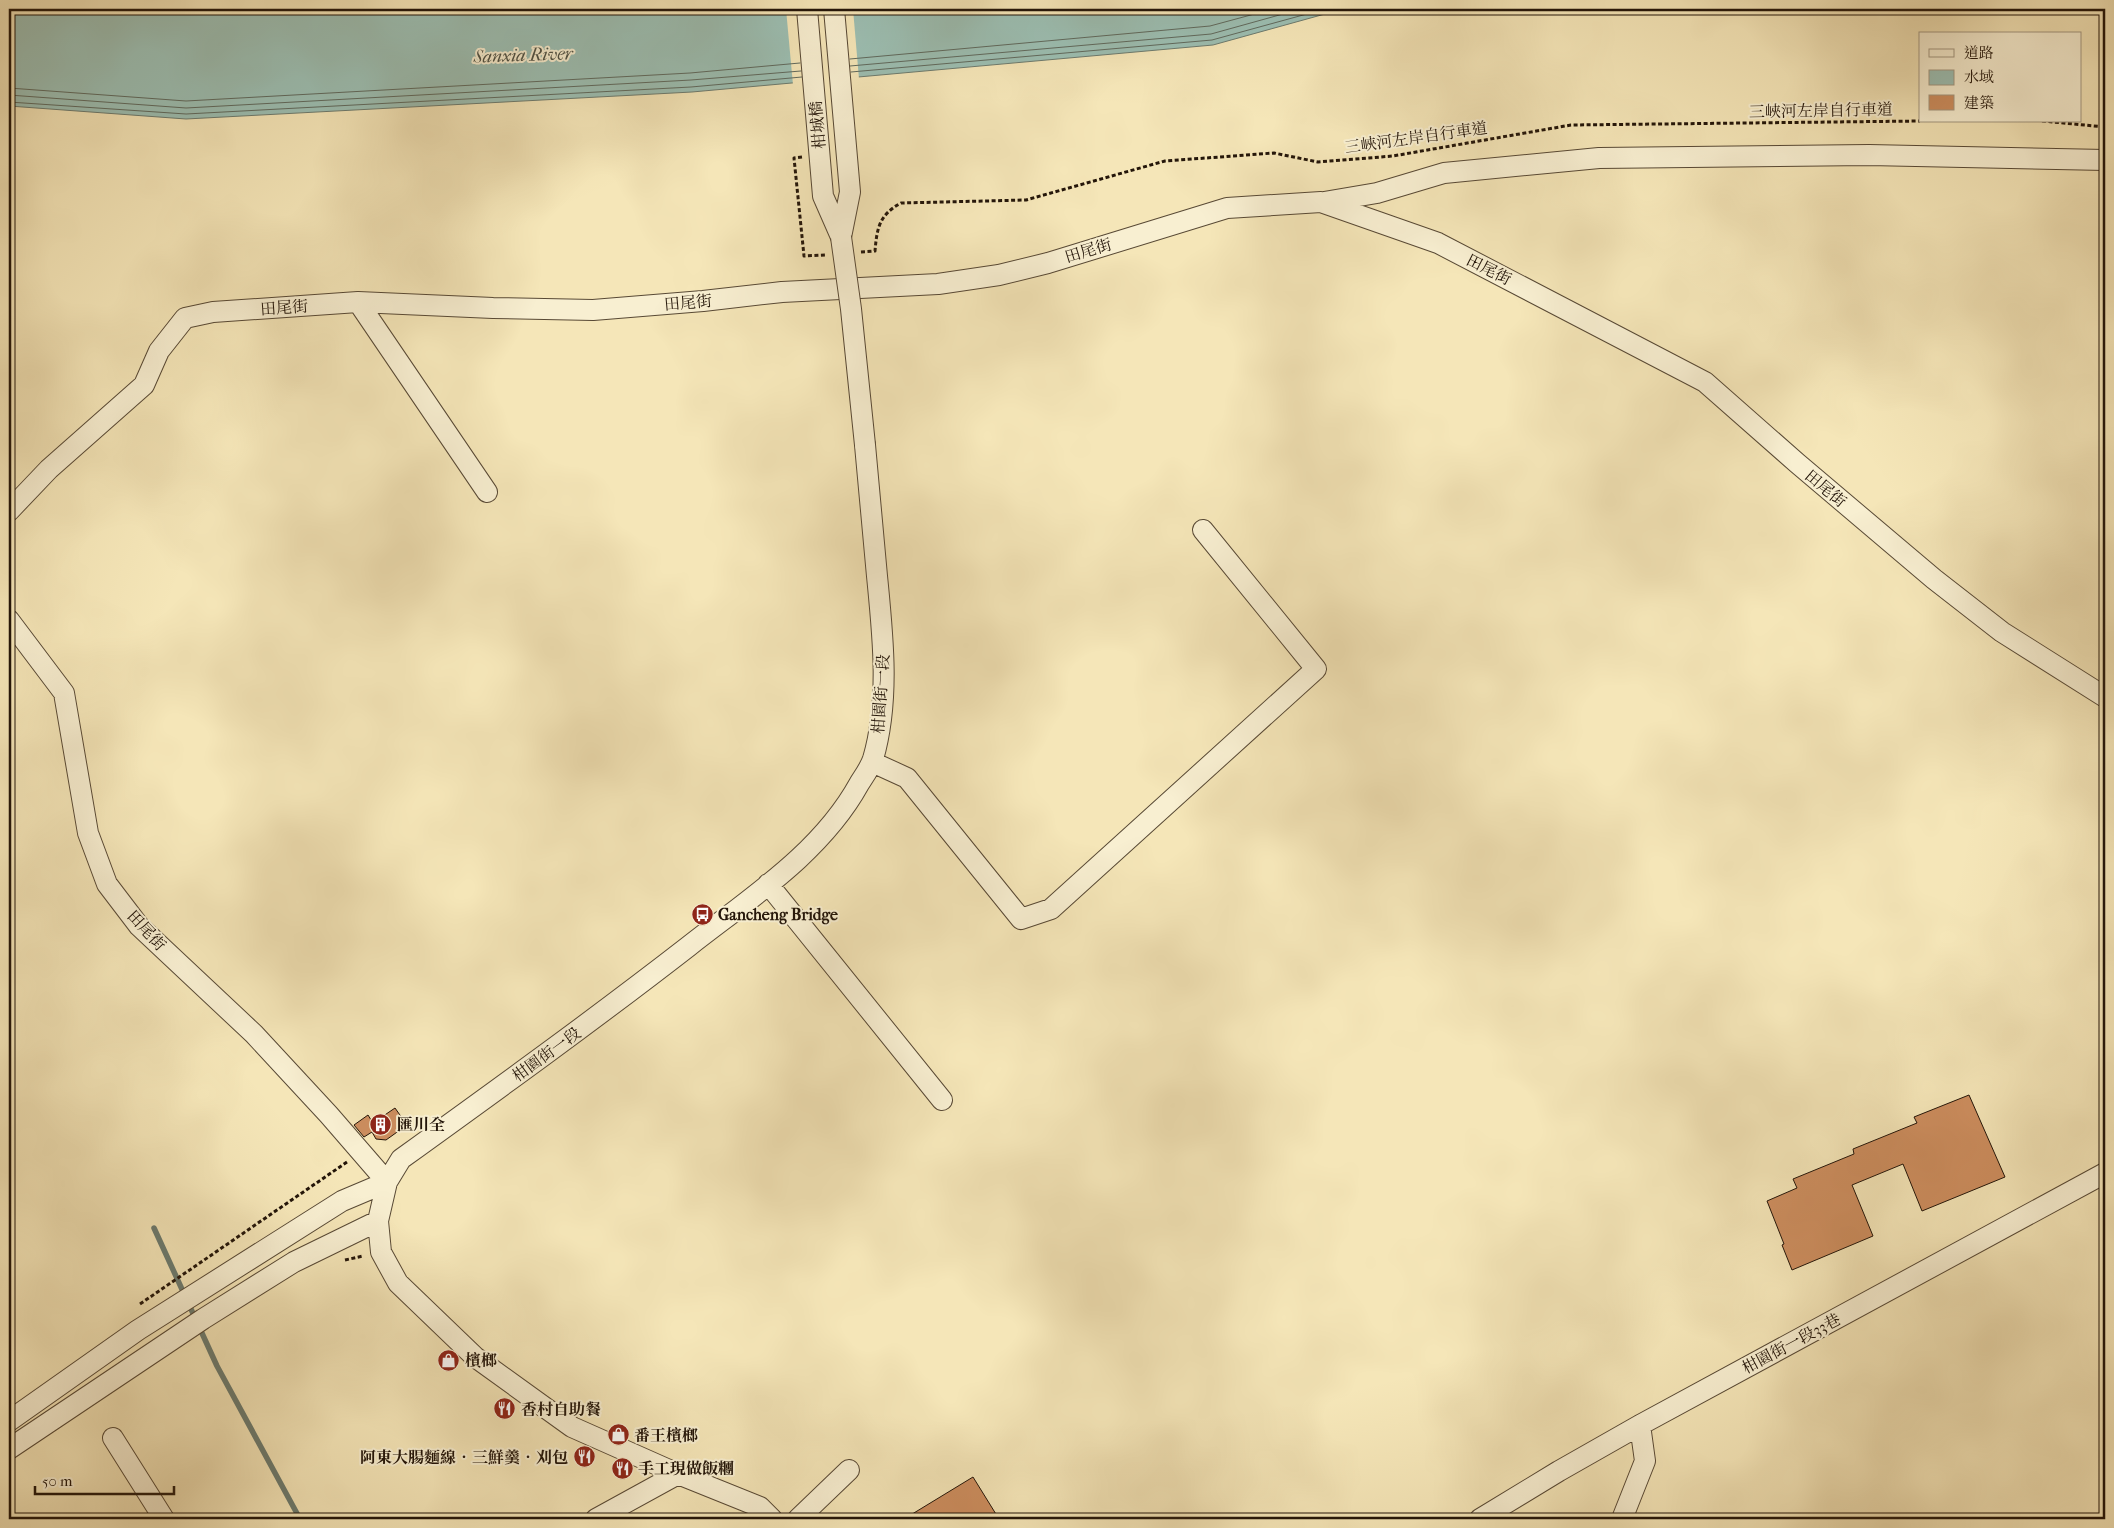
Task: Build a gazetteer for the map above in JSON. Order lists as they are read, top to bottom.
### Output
{
  "streets": {
    "street": [
      "柑城橋",
      "田尾街",
      "柑園街一段",
      "柑園街一段33巷"
    ],
    "path": ["三峽河左岸自行車道"]
  },
  "crossings": [
    ["柑城橋", "柑園街一段"],
    ["田尾街", "柑園街一段"]
  ],
  "water": ["Sanxia River"],
  "places": {
    "bus stop": ["Gancheng Bridge"],
    "building": ["匯川全"],
    "shop": ["檳榔", "番王檳榔"],
    "restaurant": ["香村自助餐", "阿東大腸麵線‧三鮮羹‧刈包", "手工現做飯糰"]
  },
  "legend": ["道路", "水域", "建築"],
  "scale_bar": "50 m"
}
